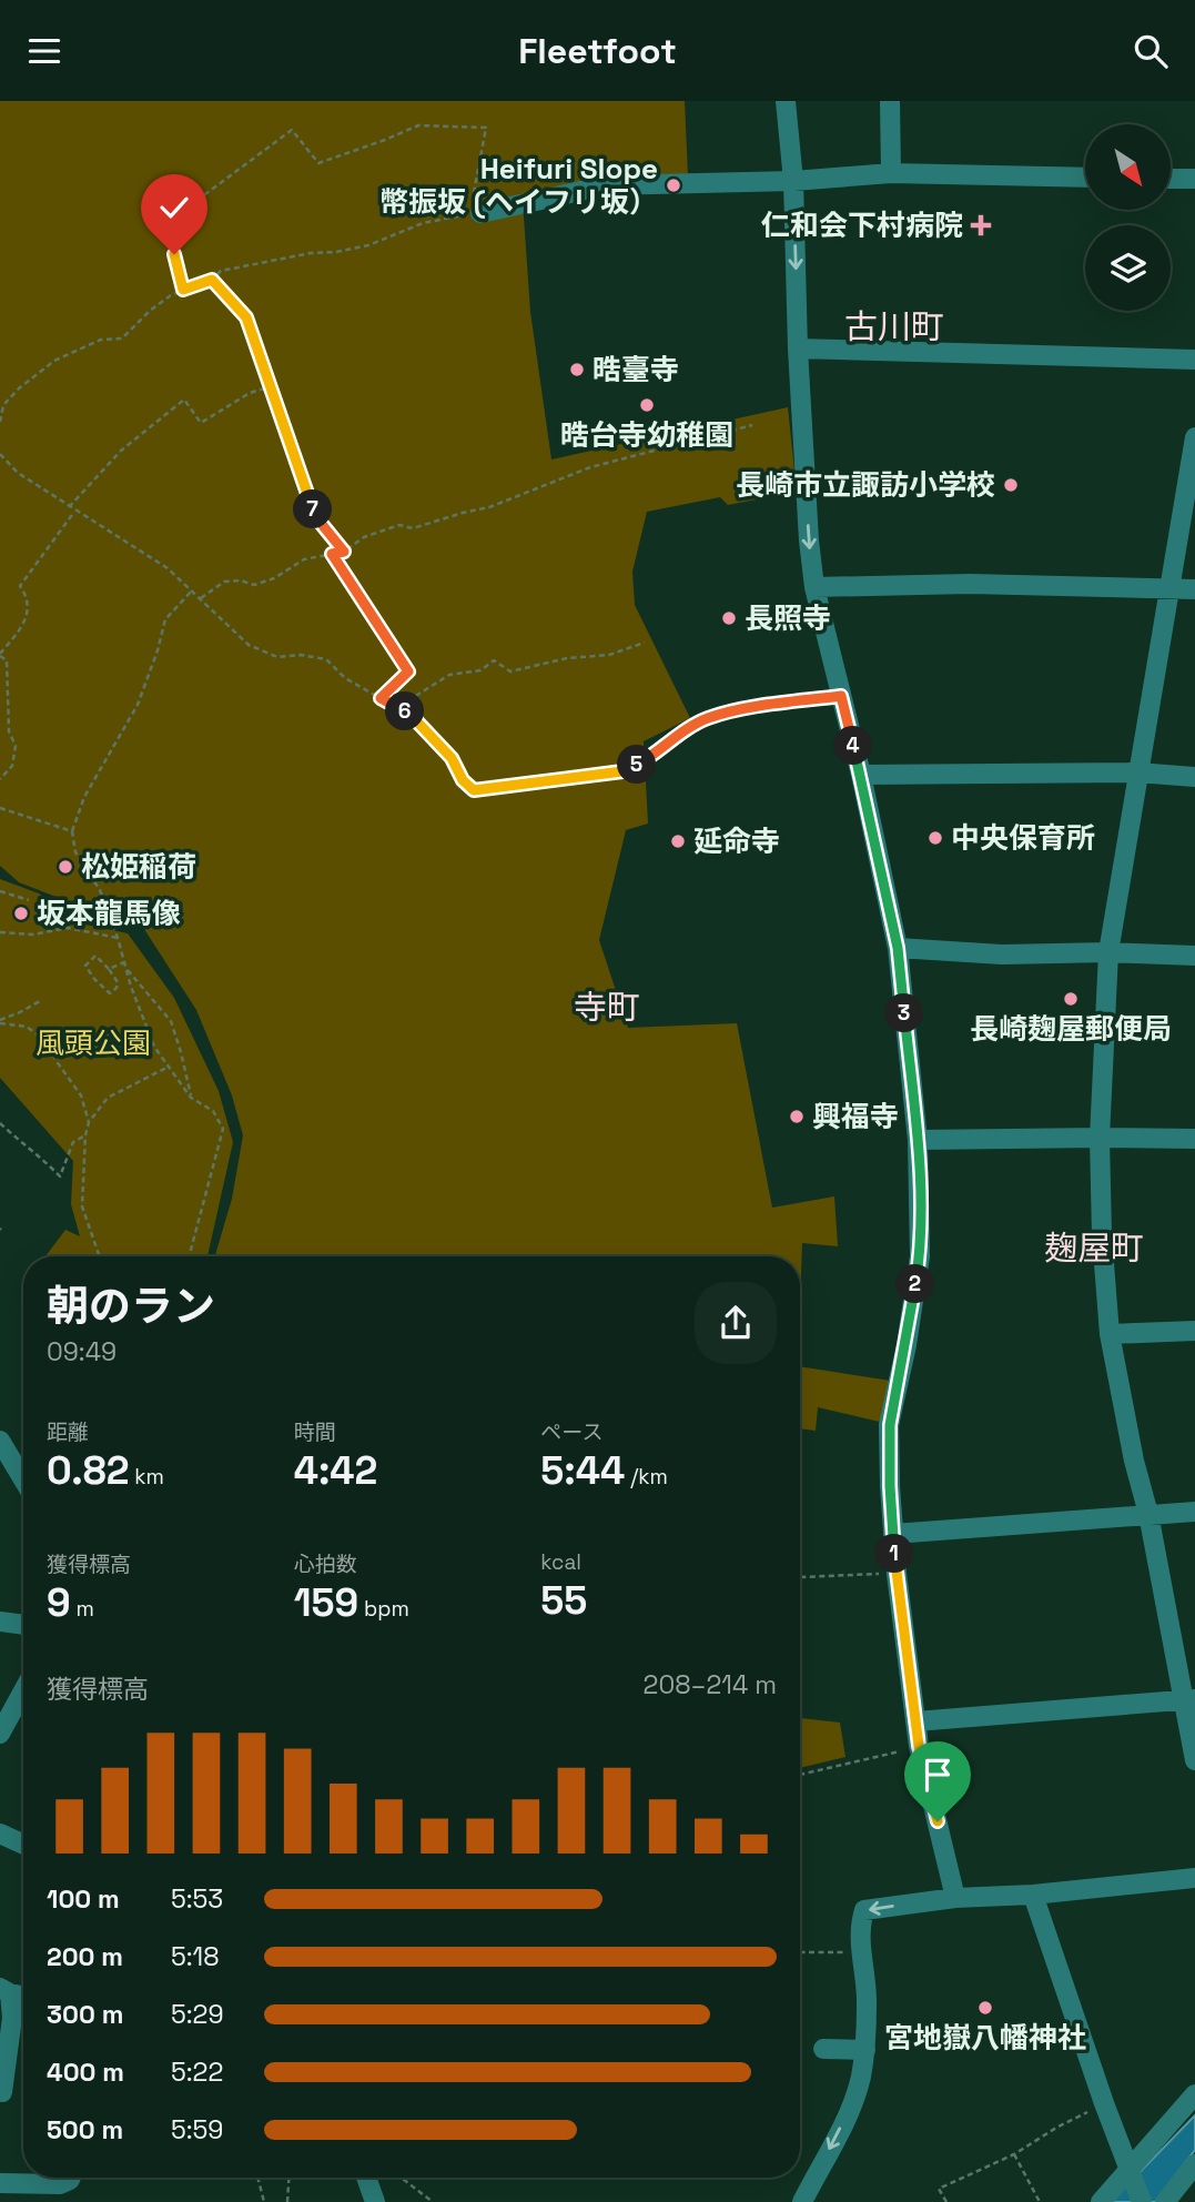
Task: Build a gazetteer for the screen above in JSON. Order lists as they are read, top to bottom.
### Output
{
  "districts": ["古川町", "寺町", "麹屋町"],
  "parks": ["風頭公園"],
  "places": {
    "other": [
      "Heifuri Slope 幣振坂 (ヘイフリ坂）",
      "晧臺寺",
      "晧台寺幼稚園",
      "長崎市立諏訪小学校",
      "長照寺",
      "中央保育所",
      "延命寺",
      "松姫稲荷",
      "坂本龍馬像",
      "長崎麹屋郵便局",
      "興福寺",
      "宮地嶽八幡神社"
    ],
    "health": ["仁和会下村病院"]
  },
  "north": "bottom right",
  "page": {
    "header": "Fleetfoot",
    "pins": [
      "7",
      "6",
      "4",
      "5",
      "3",
      "2",
      "1"
    ],
    "heading": ["朝のラン", "09:49"],
    "stats": [
      ["距離", "0.82 km"],
      ["時間", "4:42"],
      ["ペース", "5:44 /km"],
      ["獲得標高", "9 m"],
      ["心拍数", "159 bpm"],
      ["kcal", "55"]
    ],
    "chart": ["獲得標高", "208–214 m"],
    "list": [
      {
        "name": "100 m",
        "note": "5:53"
      },
      {
        "name": "200 m",
        "note": "5:18"
      },
      {
        "name": "300 m",
        "note": "5:29"
      },
      {
        "name": "400 m",
        "note": "5:22"
      },
      {
        "name": "500 m",
        "note": "5:59"
      }
    ]
  }
}
